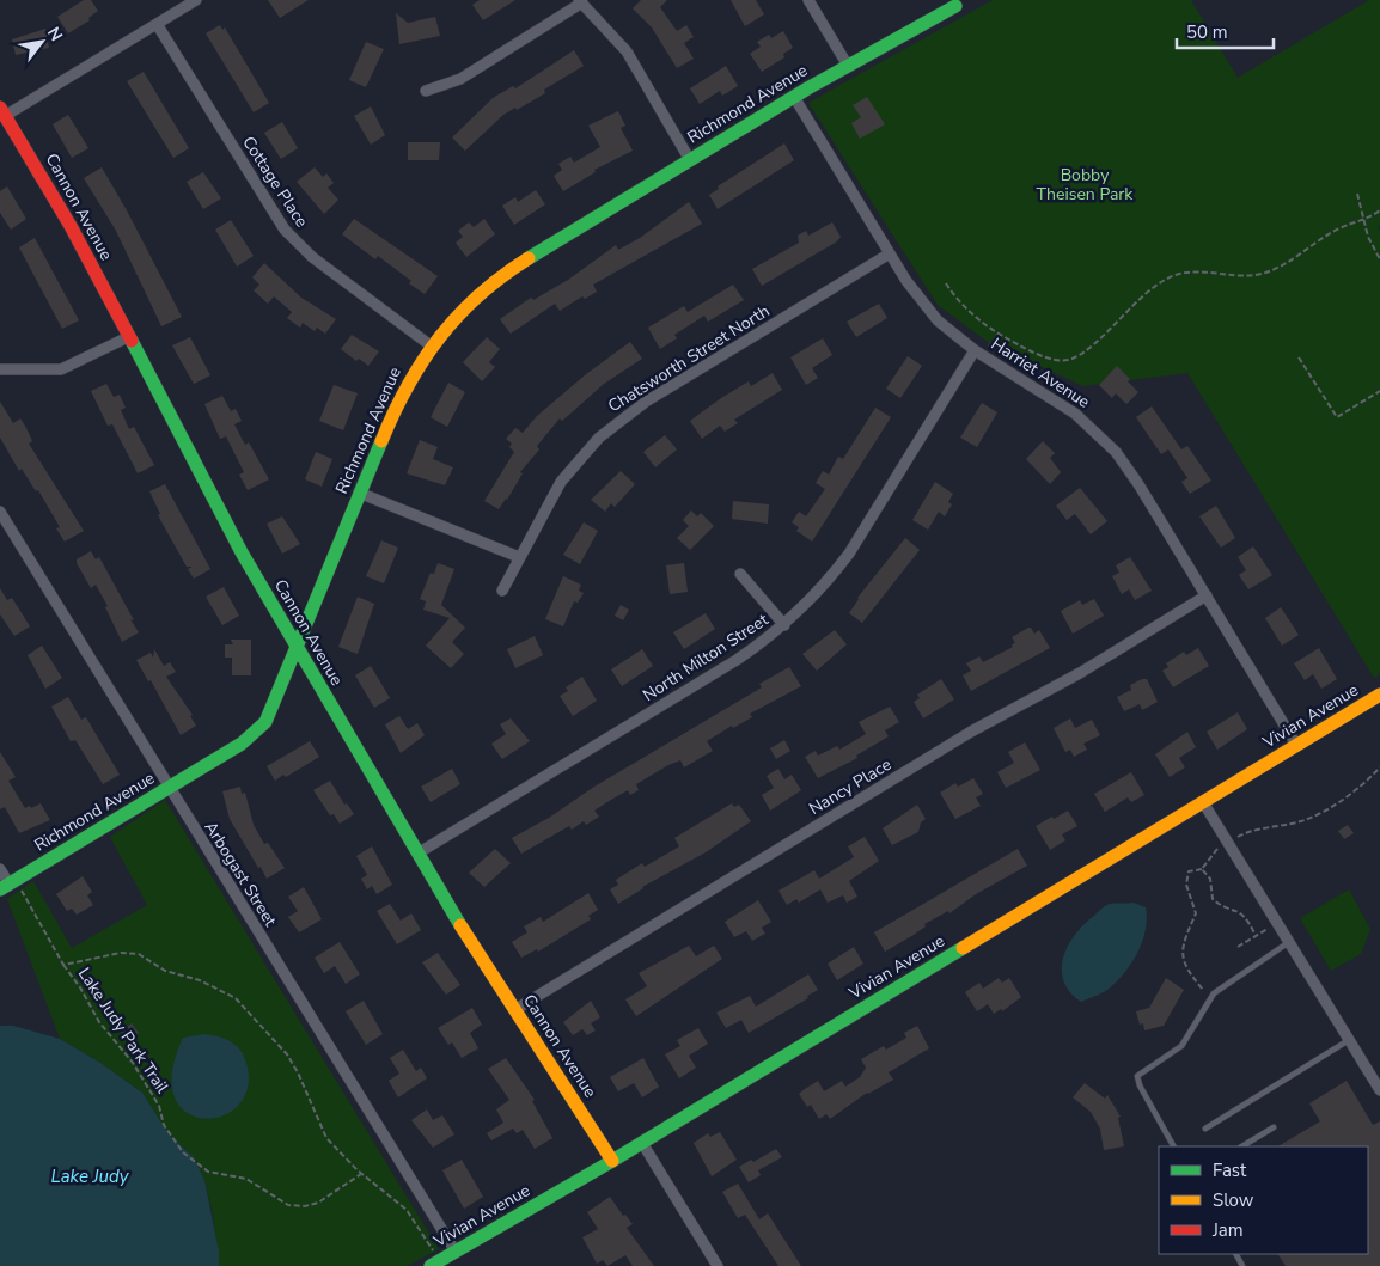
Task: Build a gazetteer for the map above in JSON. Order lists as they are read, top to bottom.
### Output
{
  "streets": {
    "street": [
      "Richmond Avenue",
      "Cottage Place",
      "Cannon Avenue",
      "Chatsworth Street North",
      "Harriet Avenue",
      "North Milton Street",
      "Vivian Avenue",
      "Nancy Place",
      "Arbogast Street"
    ],
    "path": ["Lake Judy Park Trail"]
  },
  "crossings": [
    ["Richmond Avenue", "Cottage Place"],
    ["Richmond Avenue", "Cannon Avenue"],
    ["Richmond Avenue", "Harriet Avenue"],
    ["Richmond Avenue", "Arbogast Street"],
    ["Richmond Avenue", "Lake Judy Park Trail"],
    ["Cannon Avenue", "North Milton Street"],
    ["Cannon Avenue", "Vivian Avenue"],
    ["Cannon Avenue", "Nancy Place"],
    ["Chatsworth Street North", "Harriet Avenue"],
    ["Harriet Avenue", "North Milton Street"],
    ["Harriet Avenue", "Vivian Avenue"],
    ["Harriet Avenue", "Nancy Place"],
    ["Vivian Avenue", "Arbogast Street"]
  ],
  "water": ["Lake Judy"],
  "parks": ["Bobby Theisen Park"],
  "legend": ["Fast", "Slow", "Jam"],
  "scale_bar": "50 m",
  "north": "top right"
}
